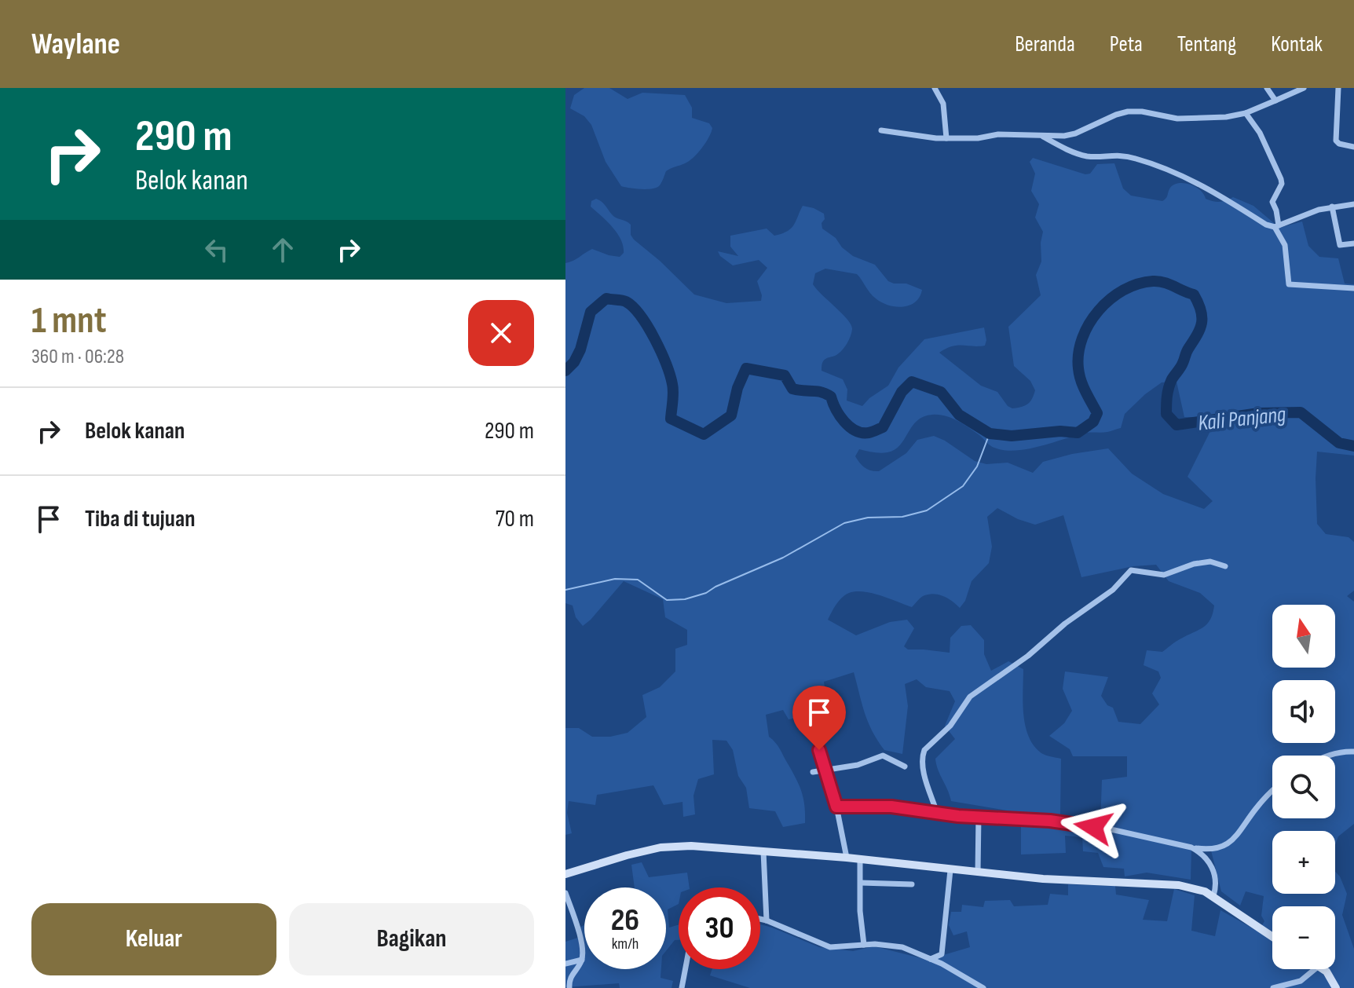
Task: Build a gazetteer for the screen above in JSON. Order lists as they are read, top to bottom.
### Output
{
  "water": ["Kali Panjang"],
  "north": "top",
  "page": {
    "header": "Waylane",
    "nav": [
      "Beranda",
      "Peta",
      "Tentang",
      "Kontak"
    ],
    "turn": ["290 m", "Belok kanan"],
    "heading": ["1 mnt", "360 m · 06:28"],
    "list": [
      {
        "name": "Belok kanan",
        "value": "290 m"
      },
      {
        "name": "Tiba di tujuan",
        "value": "70 m"
      }
    ],
    "map_buttons": ["+", "−"],
    "speed": "26 km/h",
    "limit": "30",
    "buttons": ["Keluar", "Bagikan"]
  }
}
